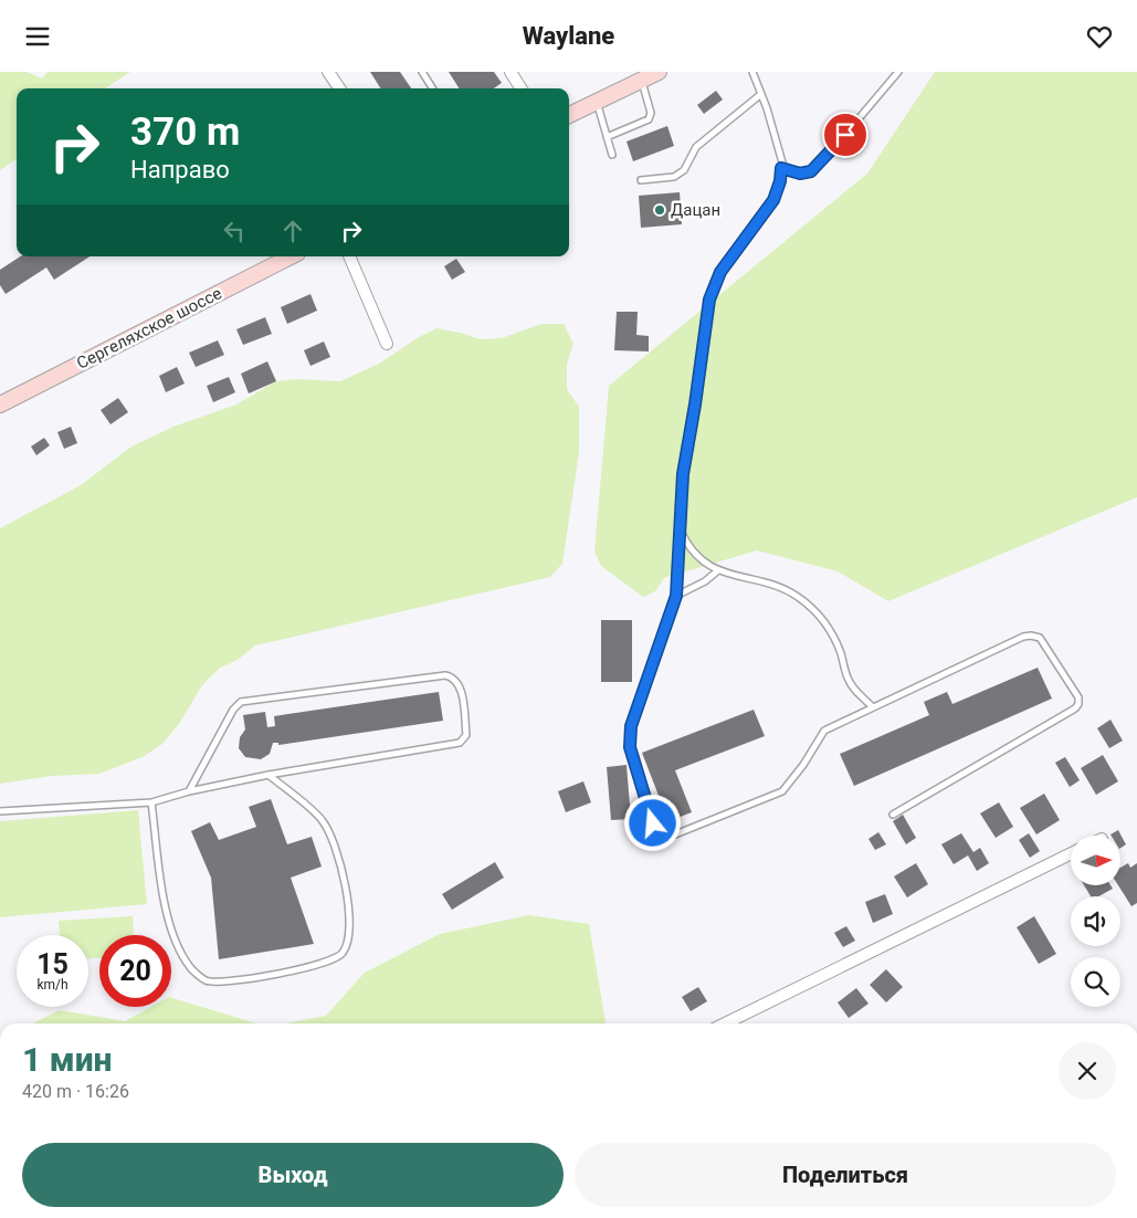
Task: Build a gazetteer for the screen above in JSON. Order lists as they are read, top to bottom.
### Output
{
  "streets": {
    "main road": ["Сергеляхское шоссе"]
  },
  "places": ["Дацан"],
  "north": "right",
  "page": {
    "header": "Waylane",
    "turn": ["370 m", "Направо"],
    "speed": "15 km/h",
    "limit": "20",
    "heading": ["1 мин", "420 m · 16:26"],
    "buttons": ["Выход", "Поделиться"]
  }
}
